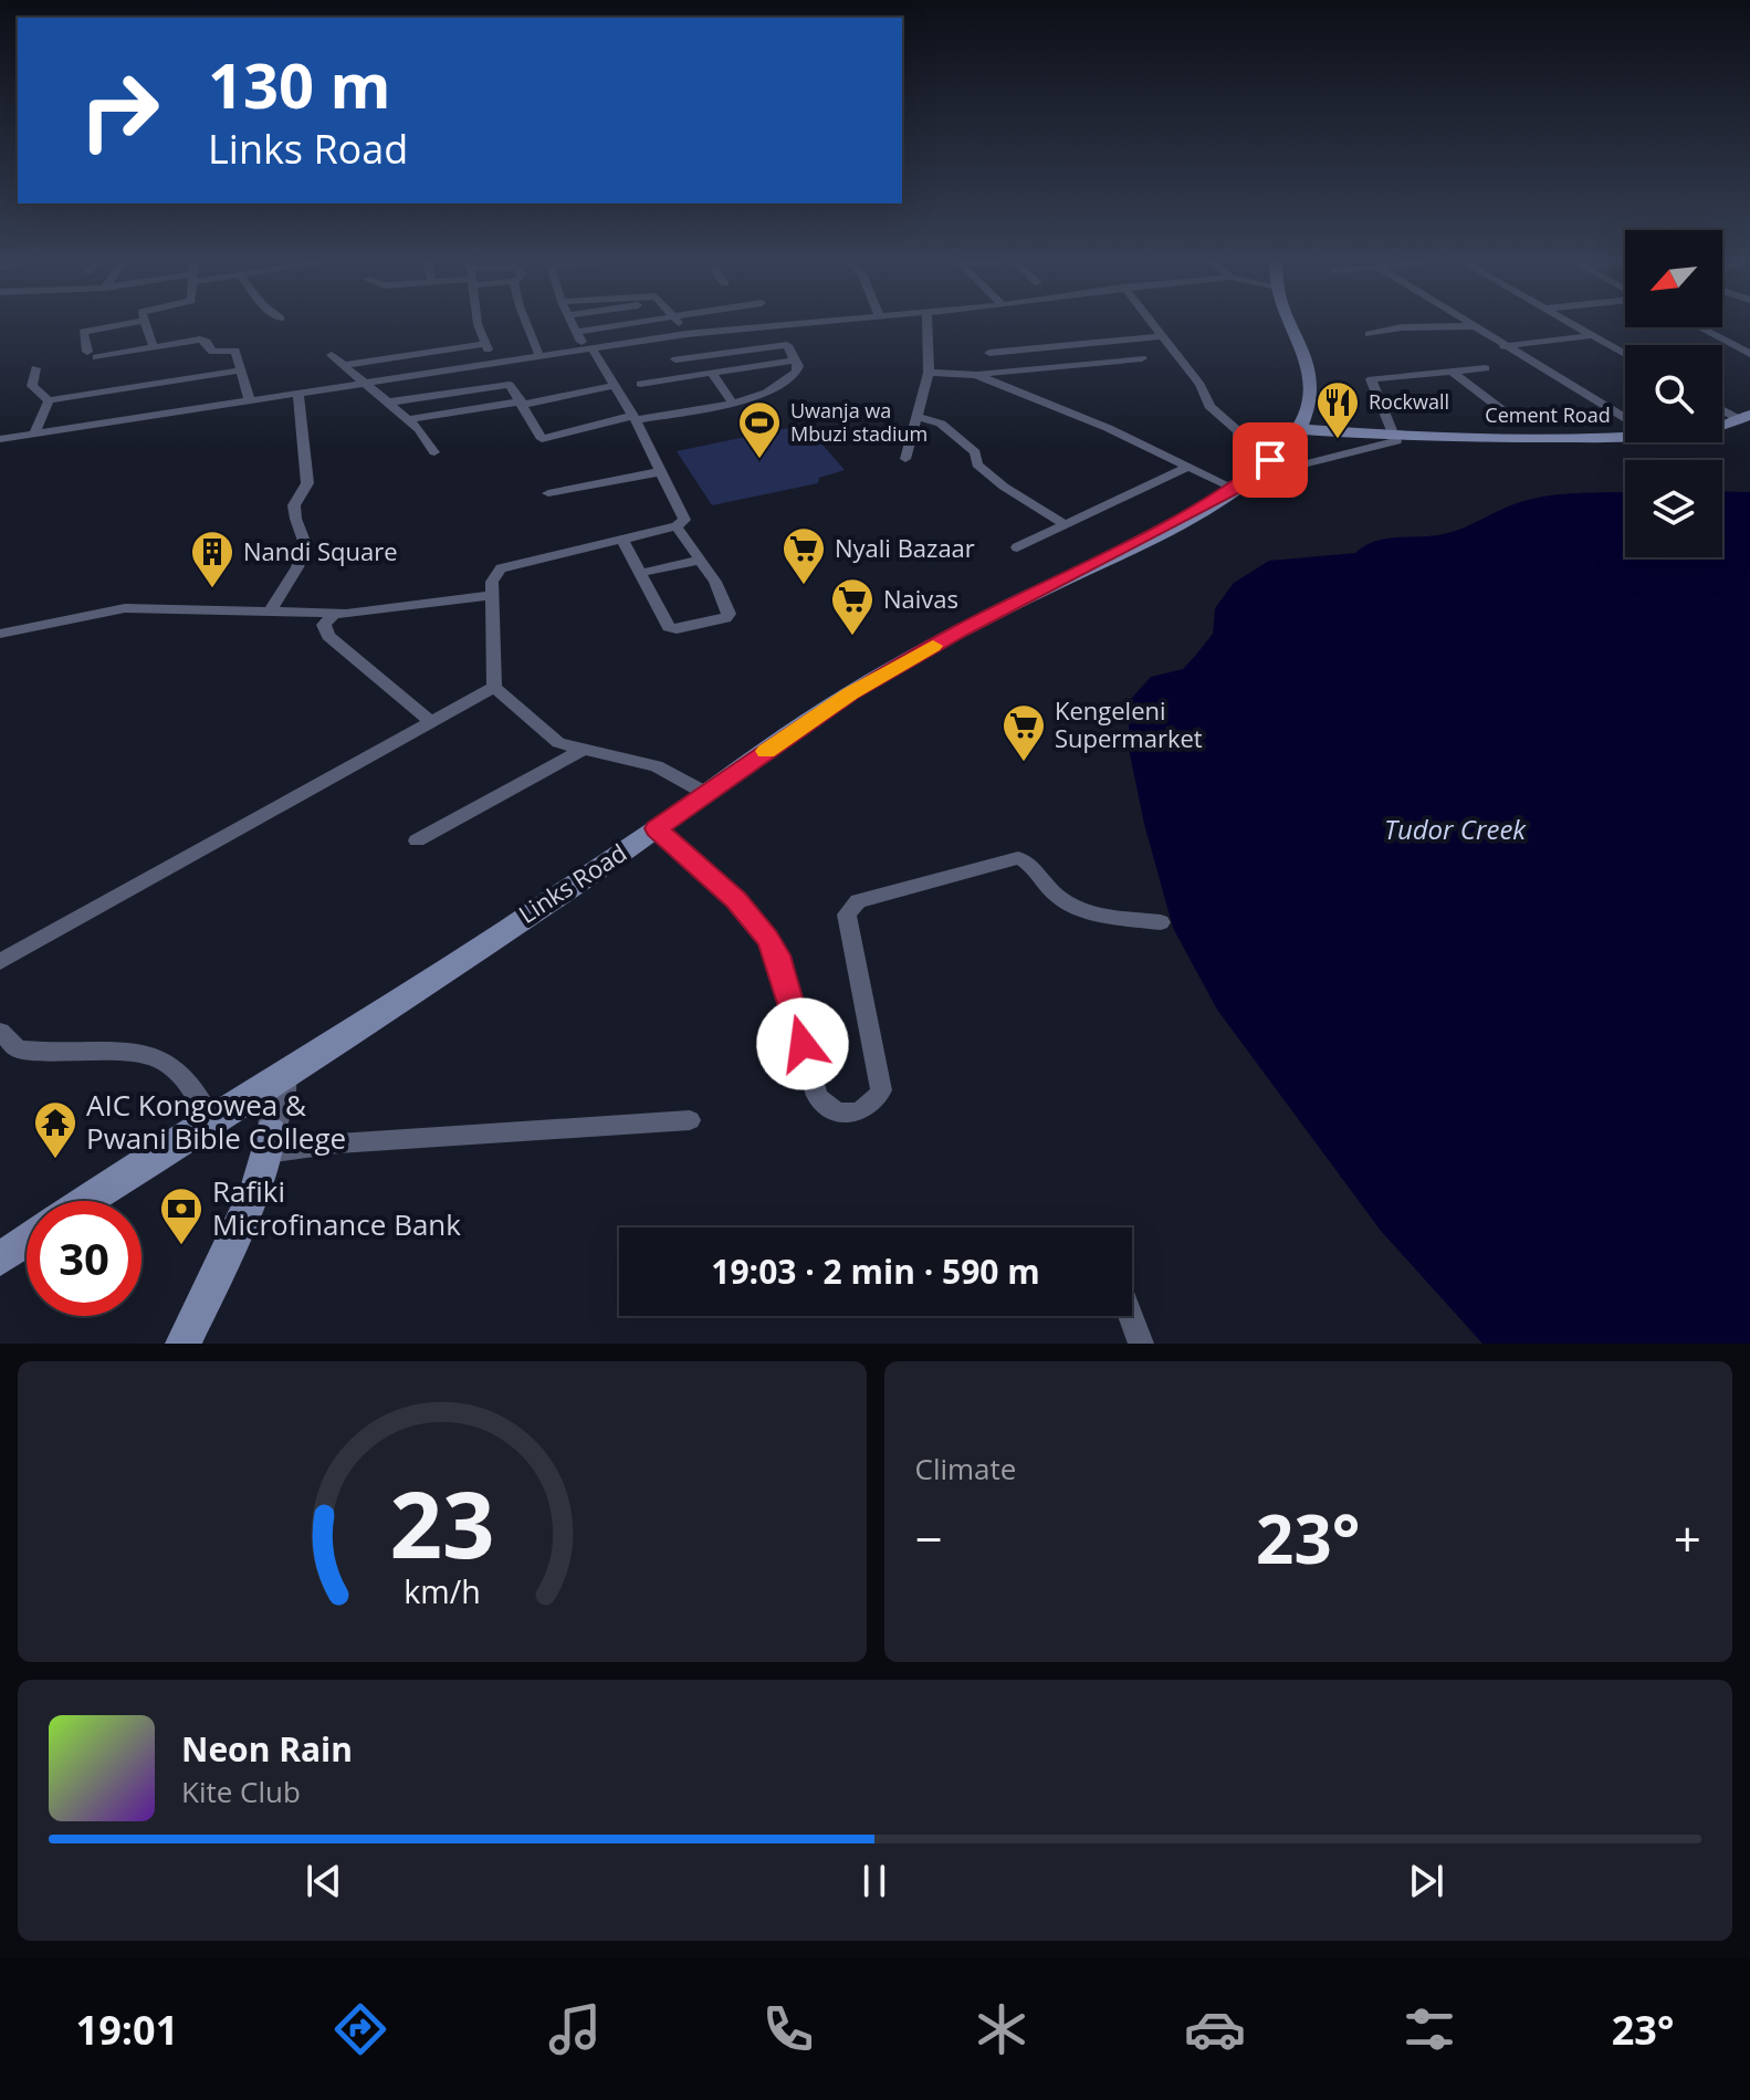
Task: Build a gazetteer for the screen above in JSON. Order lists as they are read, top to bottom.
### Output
{
  "streets": {
    "main road": ["Cement Road", "Links Road"]
  },
  "crossings": [
    ["Cement Road", "Links Road"]
  ],
  "water": ["Tudor Creek"],
  "places": {
    "restaurant": ["Rockwall"],
    "sports": ["Uwanja wa Mbuzi stadium"],
    "supermarket": ["Nyali Bazaar", "Naivas", "Kengeleni Supermarket"],
    "building": ["Nandi Square"],
    "temple": ["AIC Kongowea & Pwani Bible College"],
    "bank": ["Rafiki Microfinance Bank"]
  },
  "north": "bottom left",
  "page": {
    "turn": ["130 m", "Links Road"],
    "limit": "30",
    "trip": "19:03 · 2 min · 590 m",
    "tile": "Climate",
    "heat": ["−", "23°", "+"],
    "song": ["Neon Rain", "Kite Club"],
    "tabs": ["19:01", "23°"],
    "gauge": ["23", "km/h"]
  }
}
